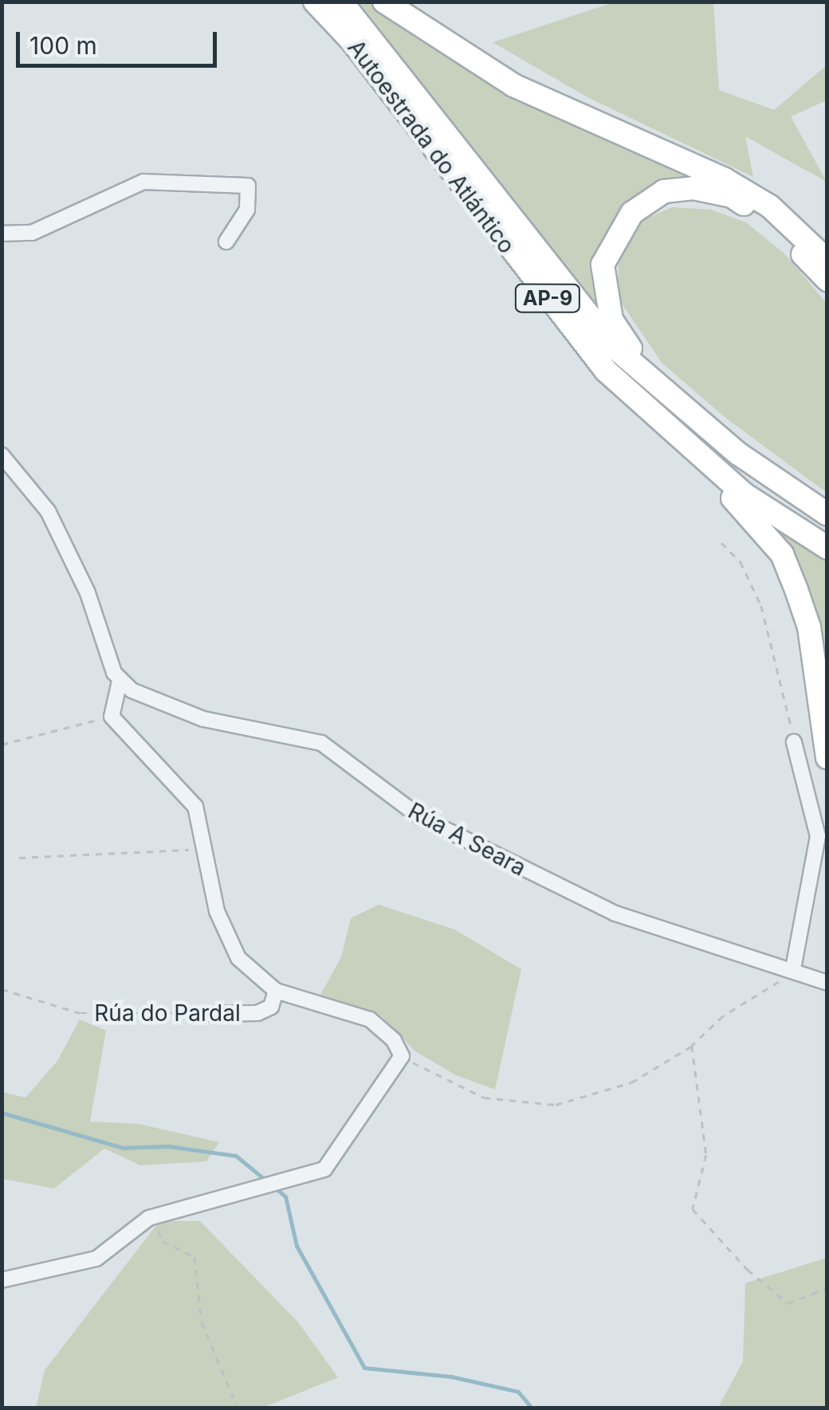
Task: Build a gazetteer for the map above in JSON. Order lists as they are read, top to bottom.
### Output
{
  "streets": {
    "highway": ["Autoestrada do Atlántico", "AP-9"],
    "street": ["Rúa A Seara", "Rúa do Pardal"]
  },
  "scale_bar": "100 m"
}
